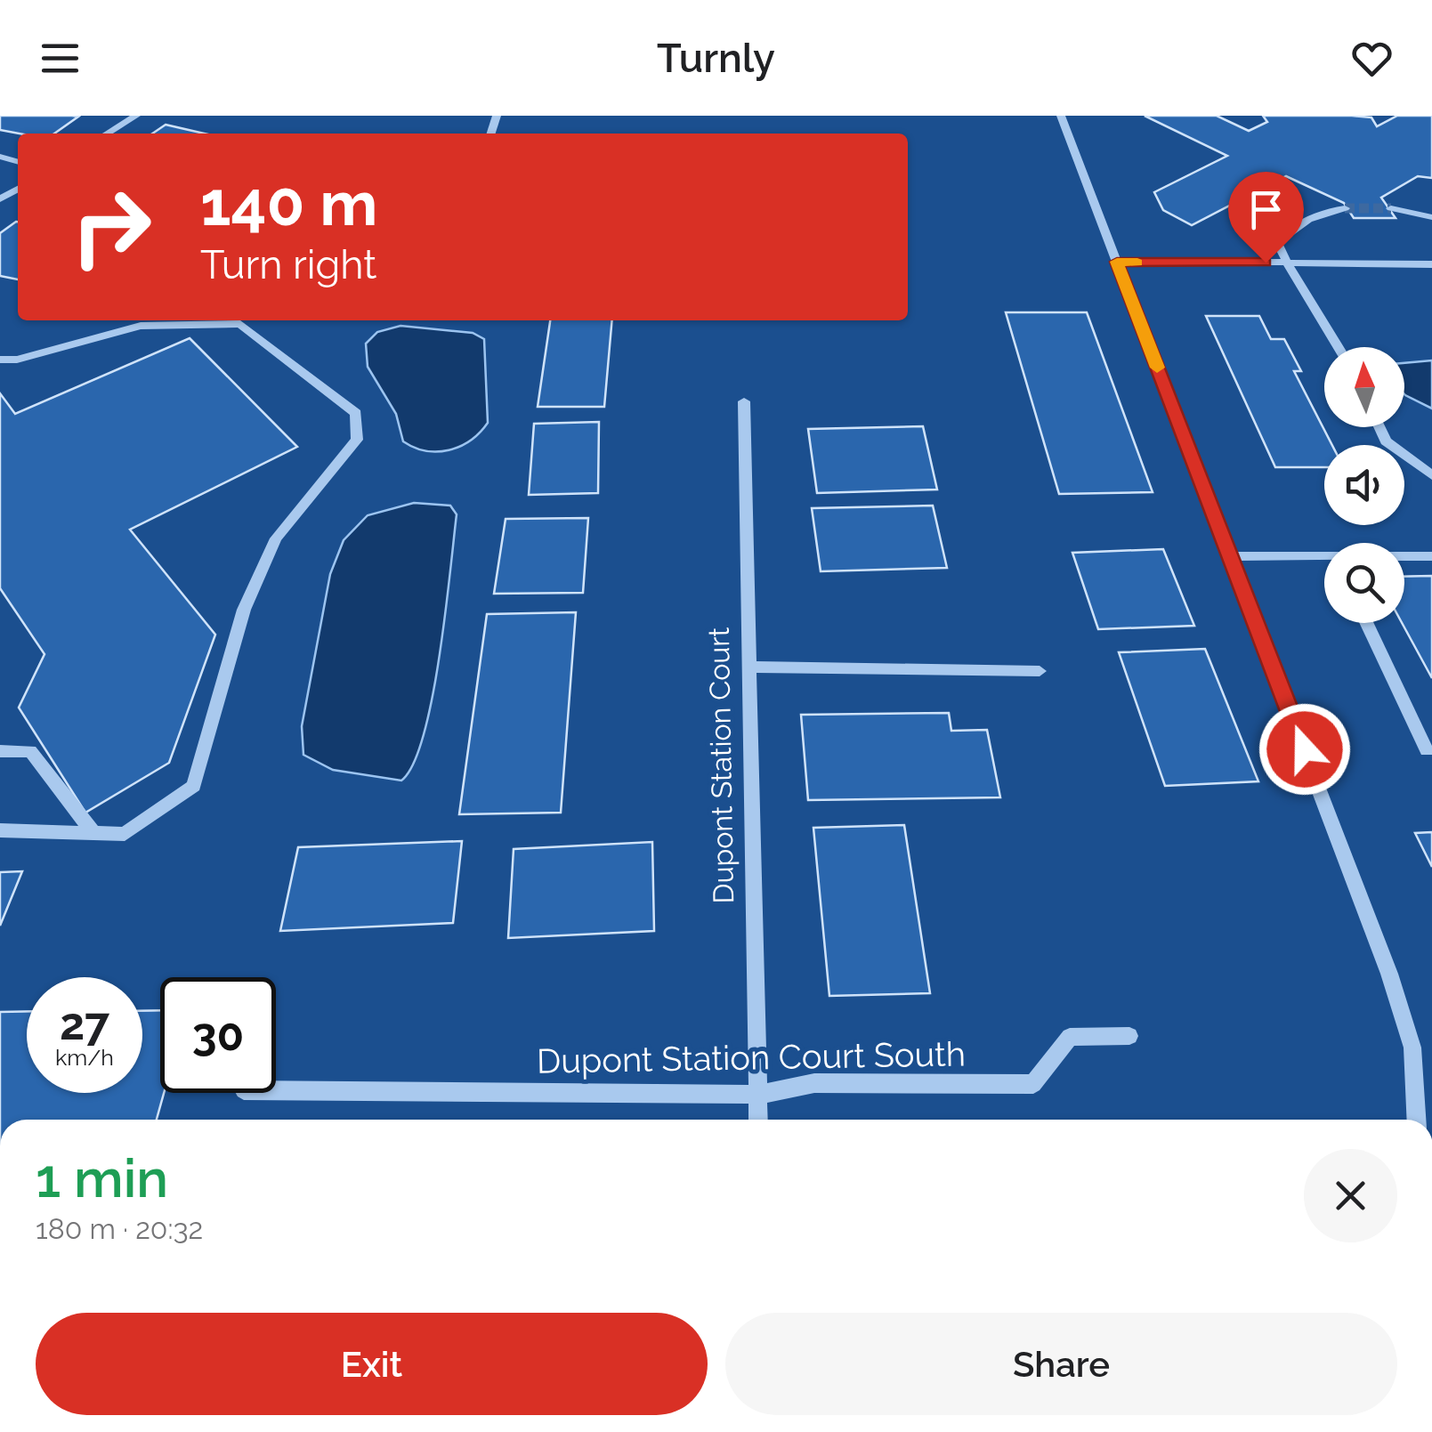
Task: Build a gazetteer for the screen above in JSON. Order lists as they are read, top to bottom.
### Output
{
  "streets": {
    "street": ["Dupont Station Court", "Dupont Station Court South"]
  },
  "crossings": [
    ["Dupont Station Court", "Dupont Station Court South"]
  ],
  "north": "top",
  "page": {
    "header": "Turnly",
    "turn": ["140 m", "Turn right"],
    "speed": "27 km/h",
    "limit": "30",
    "heading": ["1 min", "180 m · 20:32"],
    "buttons": ["Exit", "Share"]
  }
}
